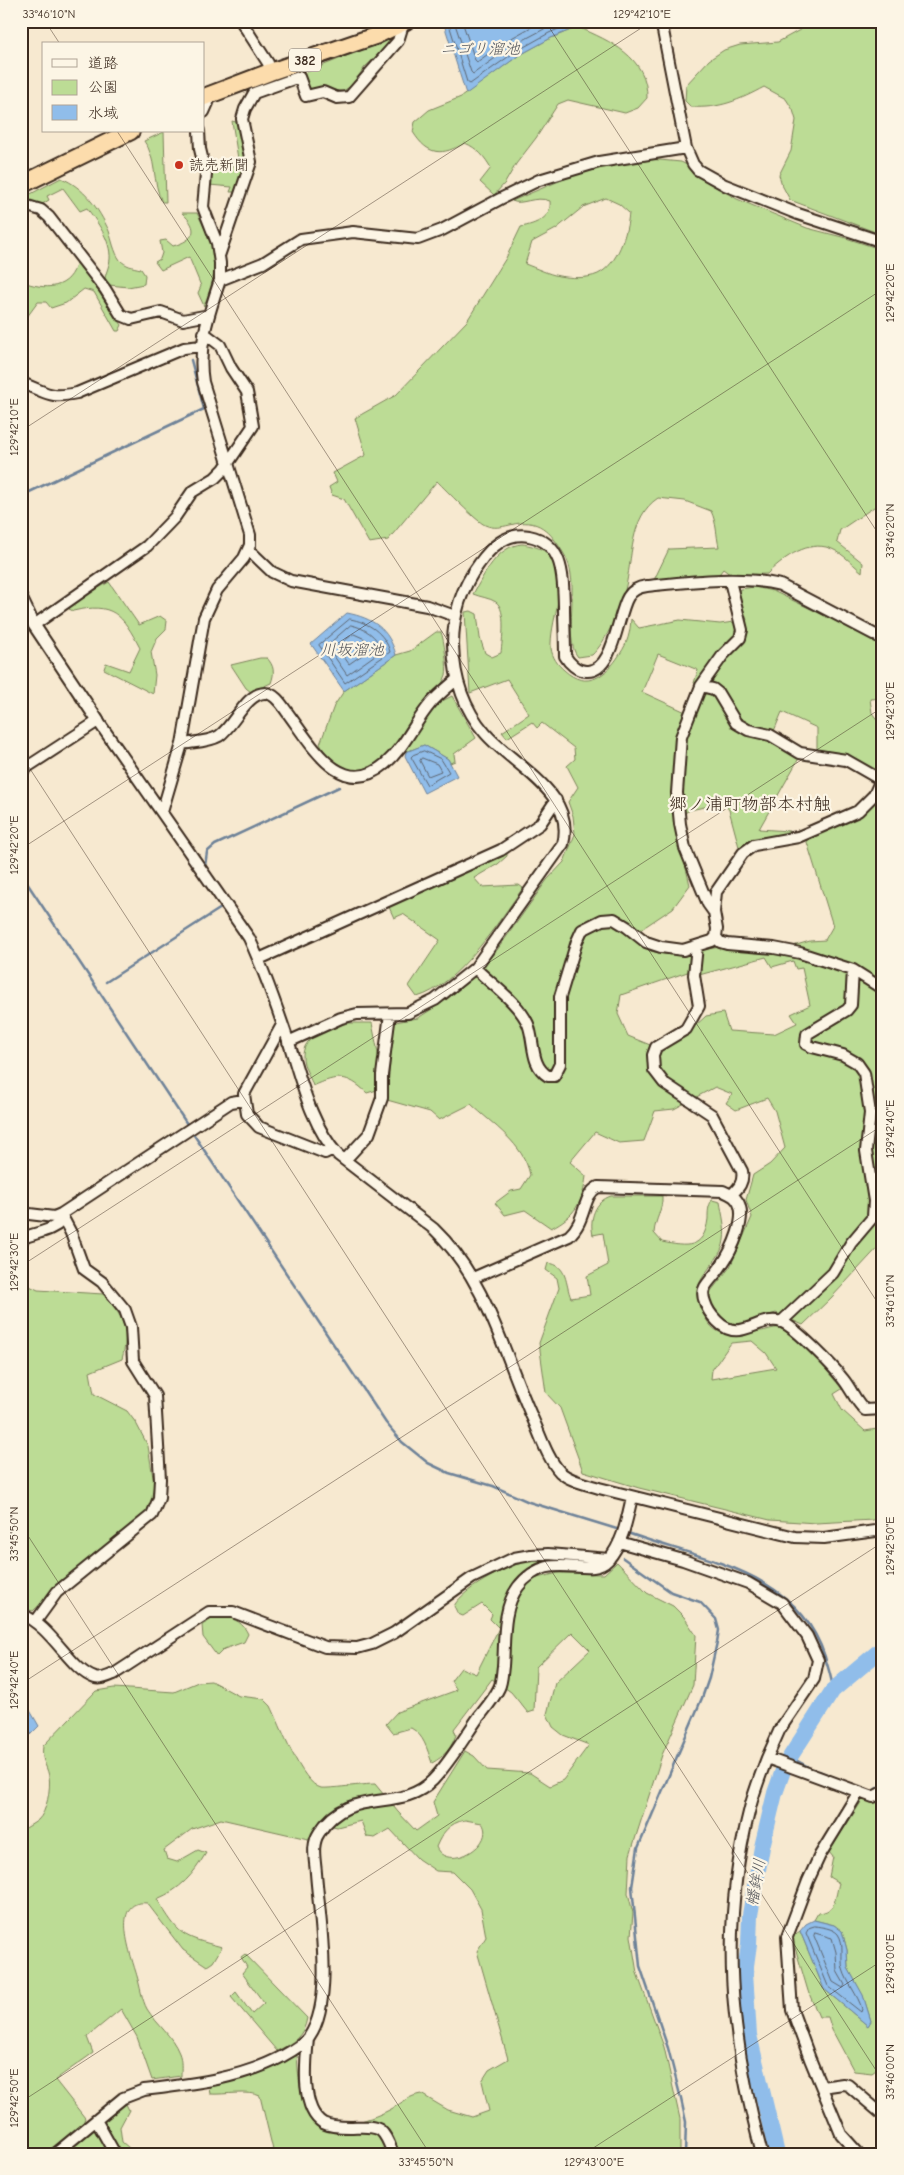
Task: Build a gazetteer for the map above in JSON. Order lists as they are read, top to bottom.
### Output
{
  "streets": {
    "highway": ["382"]
  },
  "districts": ["郷ノ浦町物部本村触"],
  "water": ["ニゴリ溜池", "川坂溜池", "幡鉾川"],
  "places": ["読売新聞"],
  "legend": ["道路", "公園", "水域"],
  "coordinates": [
    "33°46'10\"N",
    "129°42'10\"E",
    "129°42'20\"E",
    "33°46'20\"N",
    "129°42'30\"E",
    "129°42'40\"E",
    "33°45'50\"N",
    "129°42'50\"E",
    "129°43'00\"E",
    "33°46'00\"N"
  ]
}
